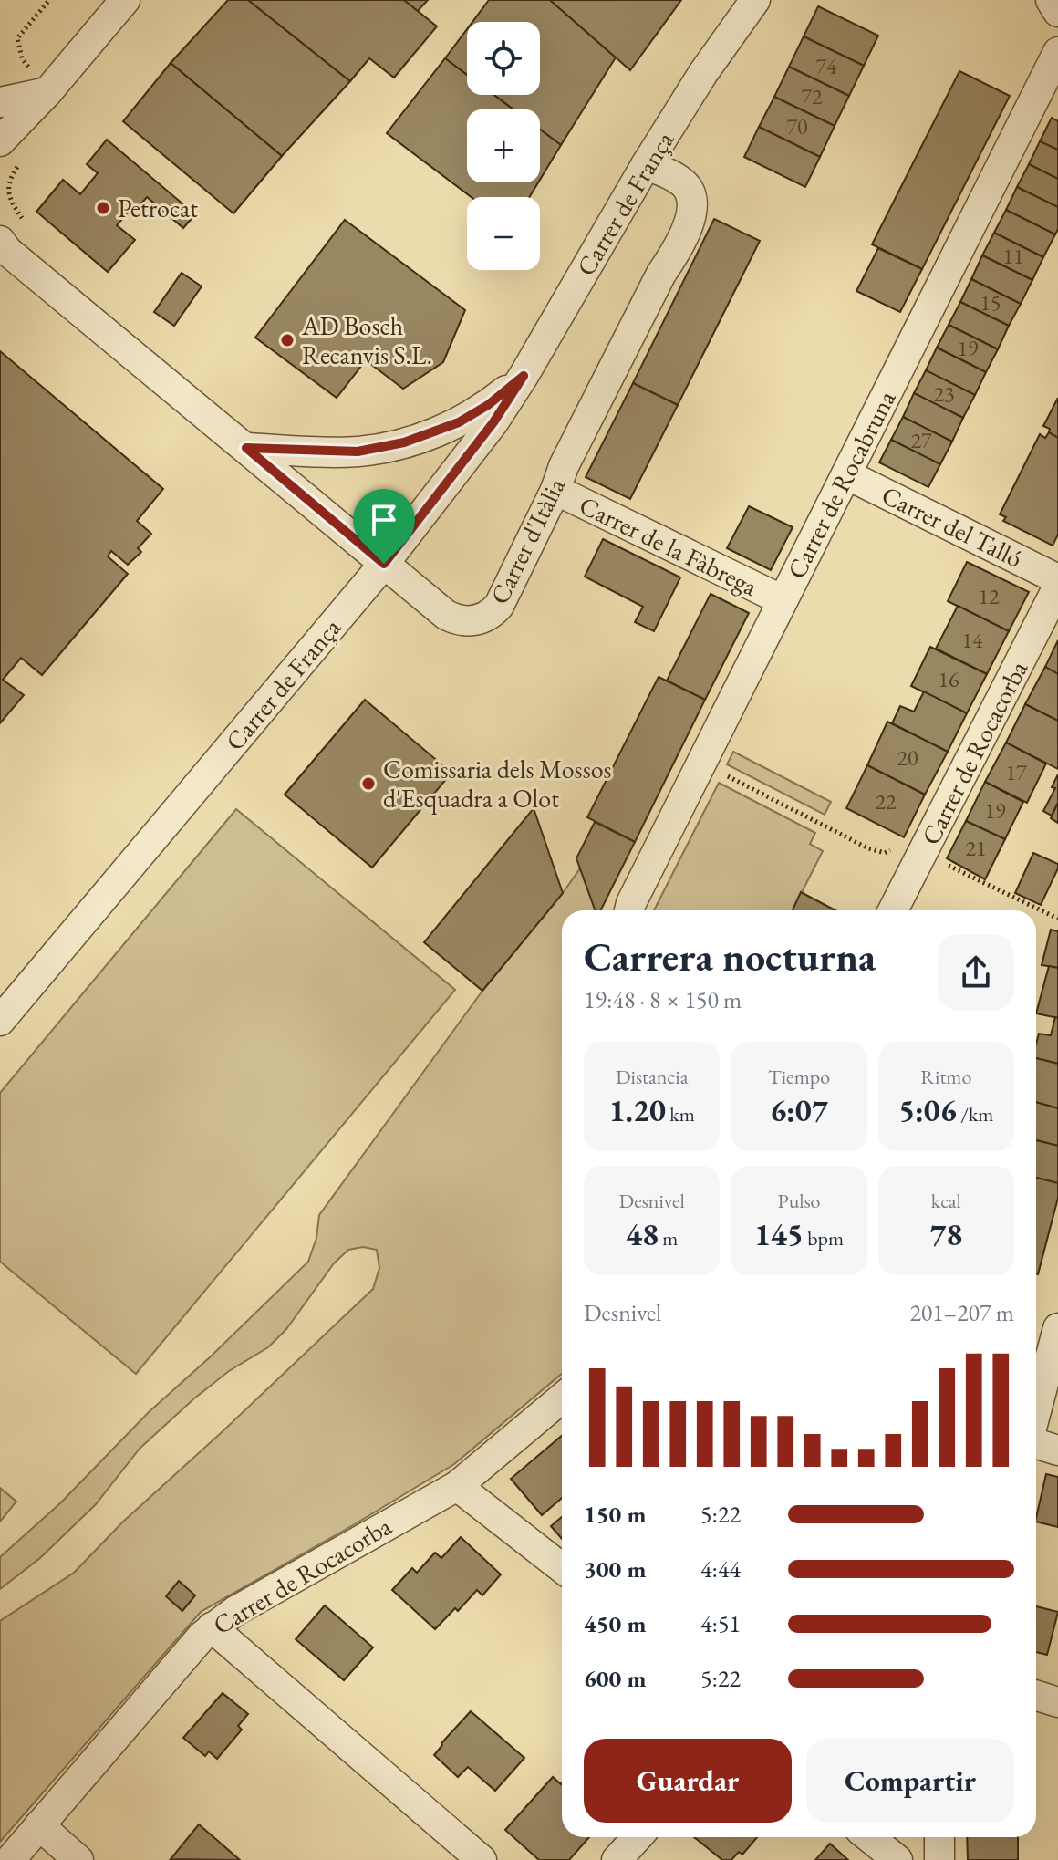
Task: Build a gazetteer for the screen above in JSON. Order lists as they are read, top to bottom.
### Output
{
  "streets": {
    "street": [
      "Carrer de França",
      "Carrer de Rocabruna",
      "Carrer del Talló",
      "Carrer d'Itàlia",
      "Carrer de la Fàbrega",
      "Carrer de Rocacorba"
    ]
  },
  "crossings": [
    ["Carrer de França", "Carrer d'Itàlia"],
    ["Carrer de Rocabruna", "Carrer del Talló"],
    ["Carrer de Rocabruna", "Carrer de la Fàbrega"],
    ["Carrer d'Itàlia", "Carrer de la Fàbrega"]
  ],
  "places": ["Petrocat", "AD Bosch Recanvis S.L.", "Comissaria dels Mossos d'Esquadra a Olot"],
  "house_numbers": [
    "74",
    "72",
    "70",
    "11",
    "15",
    "19",
    "23",
    "27",
    "12",
    "14",
    "16",
    "20",
    "17",
    "22",
    "19",
    "21"
  ],
  "page": {
    "map_buttons": ["+", "−"],
    "heading": ["Carrera nocturna", "19:48 · 8 × 150 m"],
    "stats": [
      ["Distancia", "1.20 km"],
      ["Tiempo", "6:07"],
      ["Ritmo", "5:06 /km"],
      ["Desnivel", "48 m"],
      ["Pulso", "145 bpm"],
      ["kcal", "78"]
    ],
    "chart": ["Desnivel", "201–207 m"],
    "list": [
      {
        "name": "150 m",
        "note": "5:22"
      },
      {
        "name": "300 m",
        "note": "4:44"
      },
      {
        "name": "450 m",
        "note": "4:51"
      },
      {
        "name": "600 m",
        "note": "5:22"
      }
    ],
    "buttons": ["Guardar", "Compartir"]
  }
}
